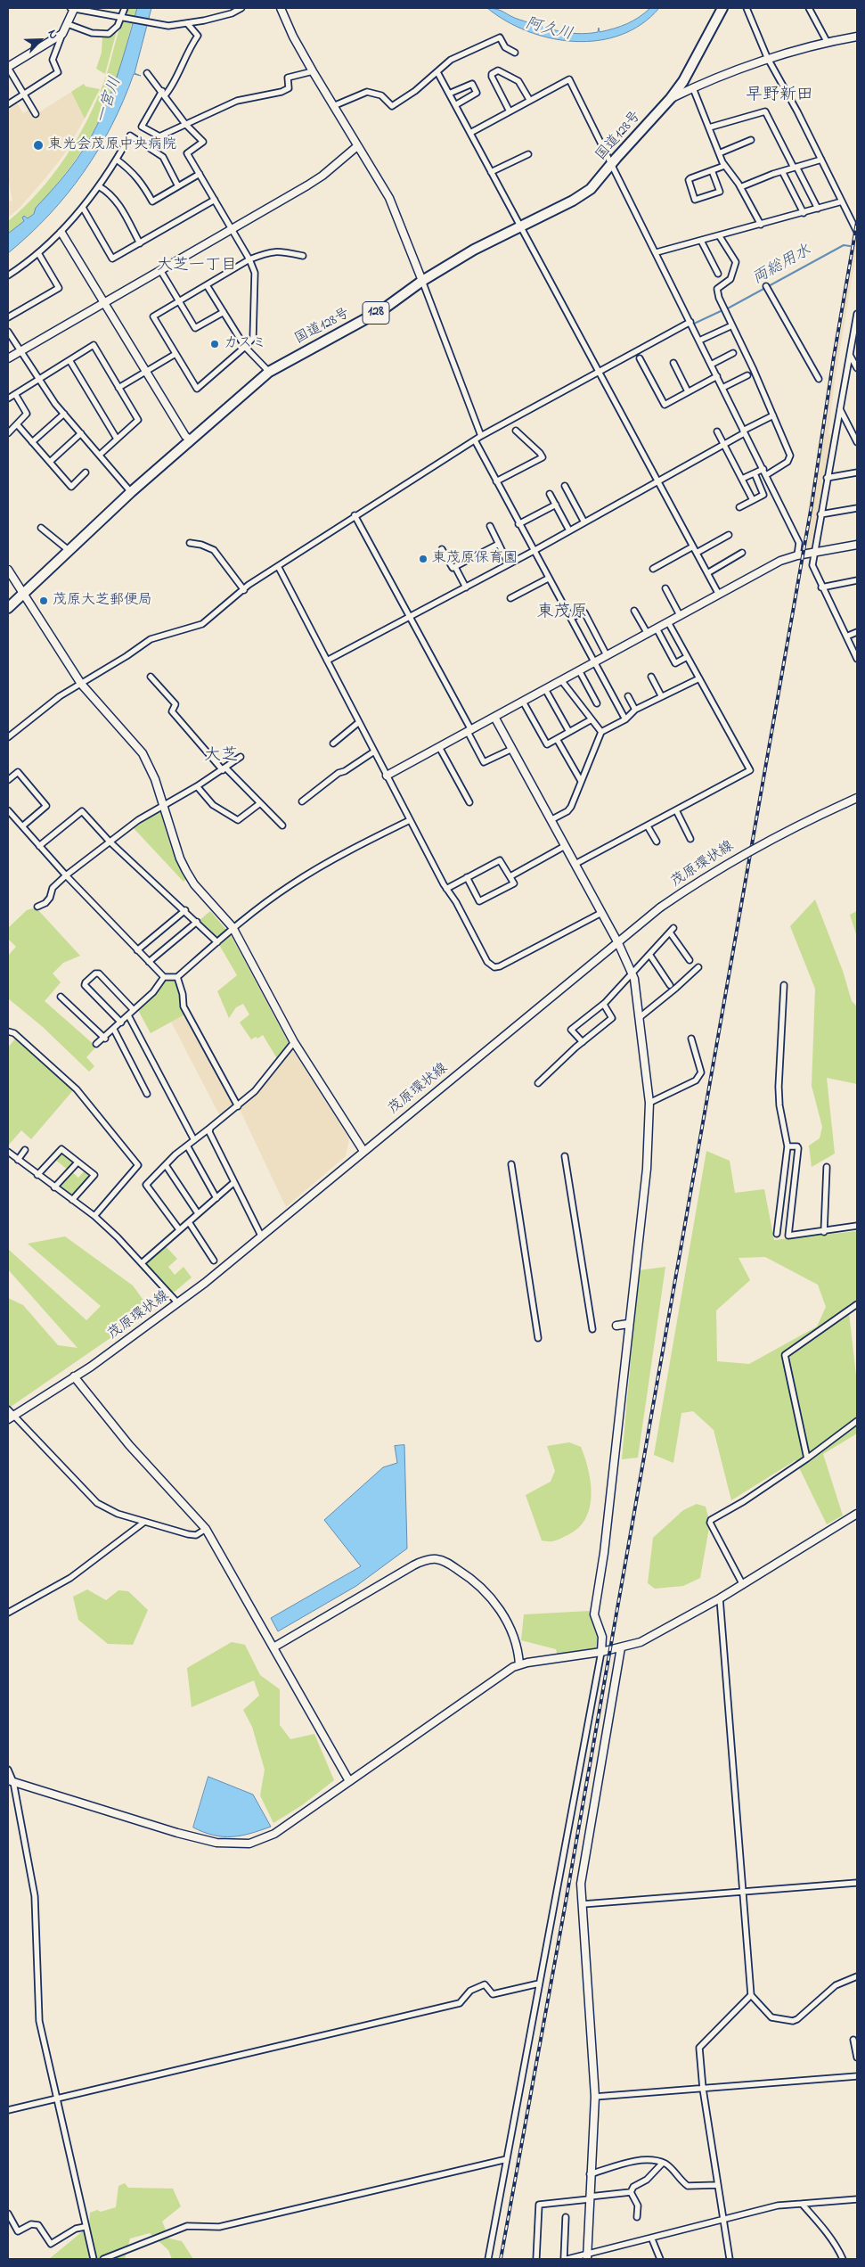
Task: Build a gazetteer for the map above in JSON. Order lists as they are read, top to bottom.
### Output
{
  "streets": {
    "highway": ["国道128号", "128"],
    "street": ["茂原環状線"]
  },
  "districts": [
    "早野新田",
    "大芝一丁目",
    "東茂原",
    "大芝"
  ],
  "water": ["阿久川", "一宮川", "両総用水"],
  "places": [
    "東光会茂原中央病院",
    "カスミ",
    "東茂原保育園",
    "茂原大芝郵便局"
  ],
  "north": "top right"
}
